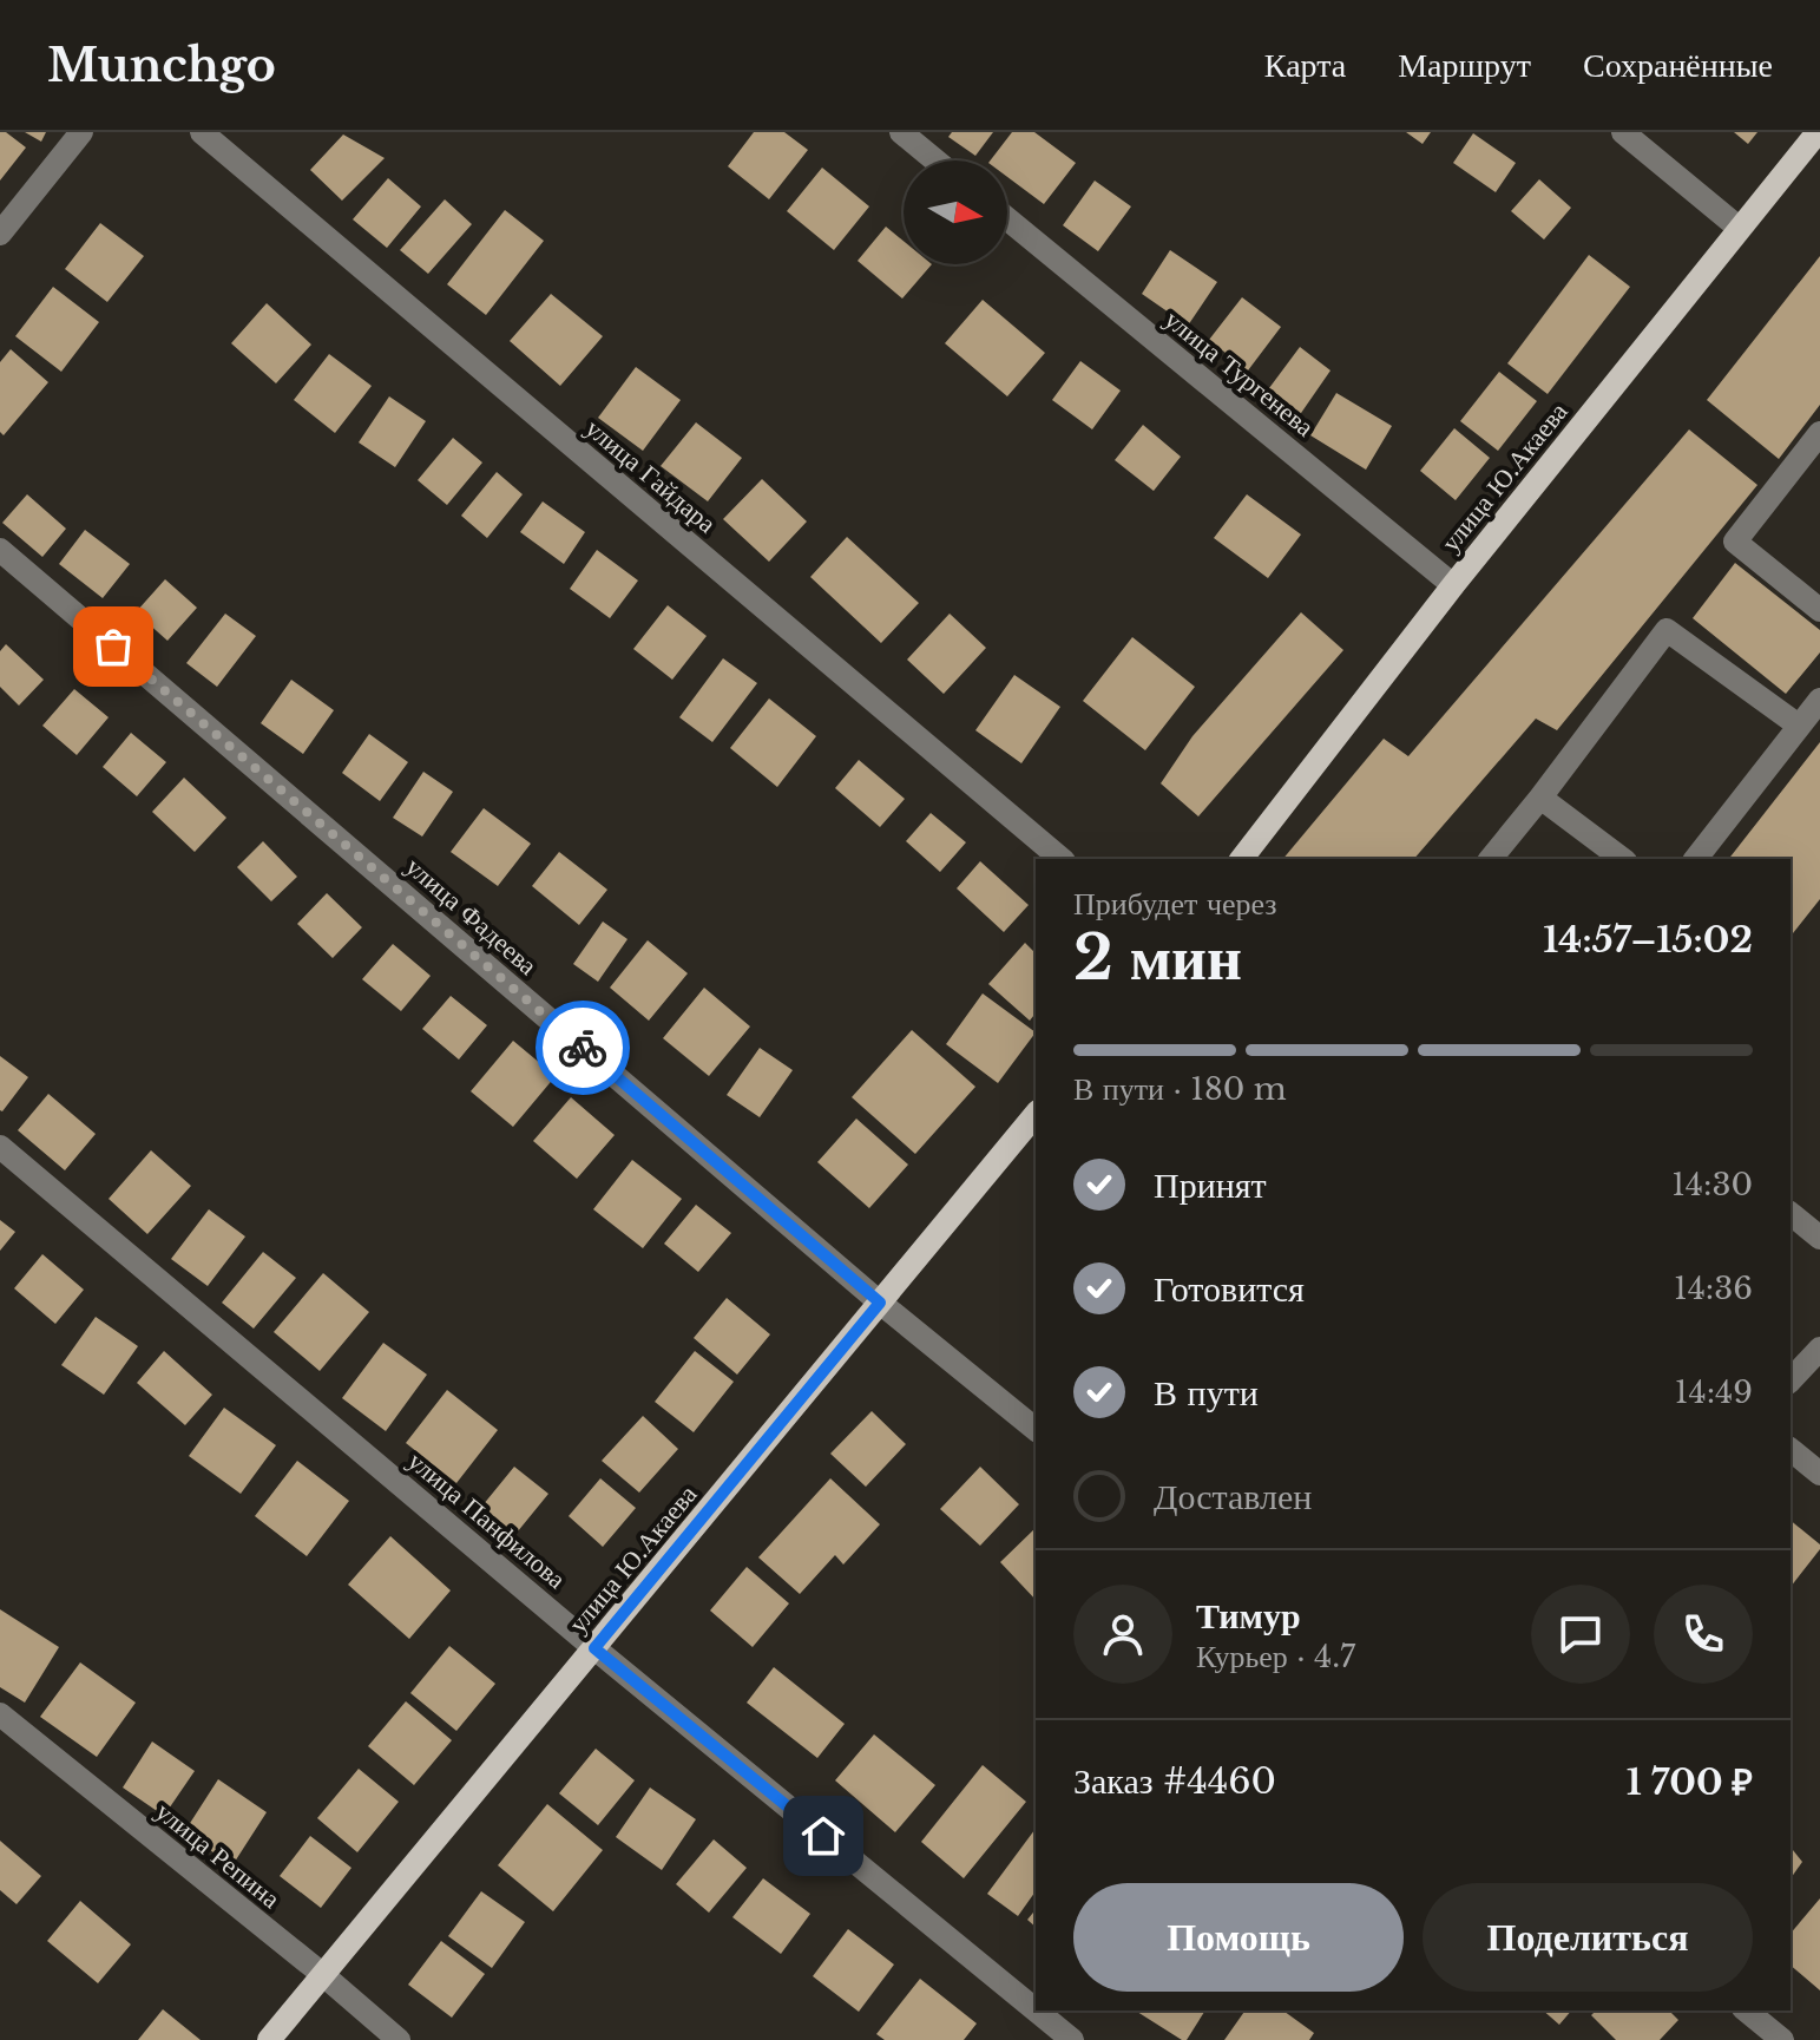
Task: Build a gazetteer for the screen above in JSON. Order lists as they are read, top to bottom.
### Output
{
  "streets": {
    "main road": ["улица Ю.Акаева"],
    "street": [
      "улица Тургенева",
      "улица Гайдара",
      "улица Фадеева",
      "улица Панфилова",
      "улица Репина"
    ]
  },
  "crossings": [
    ["улица Тургенева", "улица Ю.Акаева"],
    ["улица Ю.Акаева", "улица Фадеева"],
    ["улица Ю.Акаева", "улица Панфилова"],
    ["улица Ю.Акаева", "улица Репина"]
  ],
  "north": "right",
  "page": {
    "header": "Munchgo",
    "nav": ["Карта", "Маршрут", "Сохранённые"],
    "heading": ["2 мин", "Прибудет через", "14:57–15:02"],
    "panel": [
      "Тимур",
      "Курьер · 4.7",
      "Заказ #4460",
      "1 700 ₽"
    ],
    "bar": "В пути · 180 m",
    "list": [
      ["Принят", "14:30"],
      ["Готовится", "14:36"],
      ["В пути", "14:49"],
      "Доставлен"
    ],
    "buttons": ["Помощь", "Поделиться"]
  }
}
